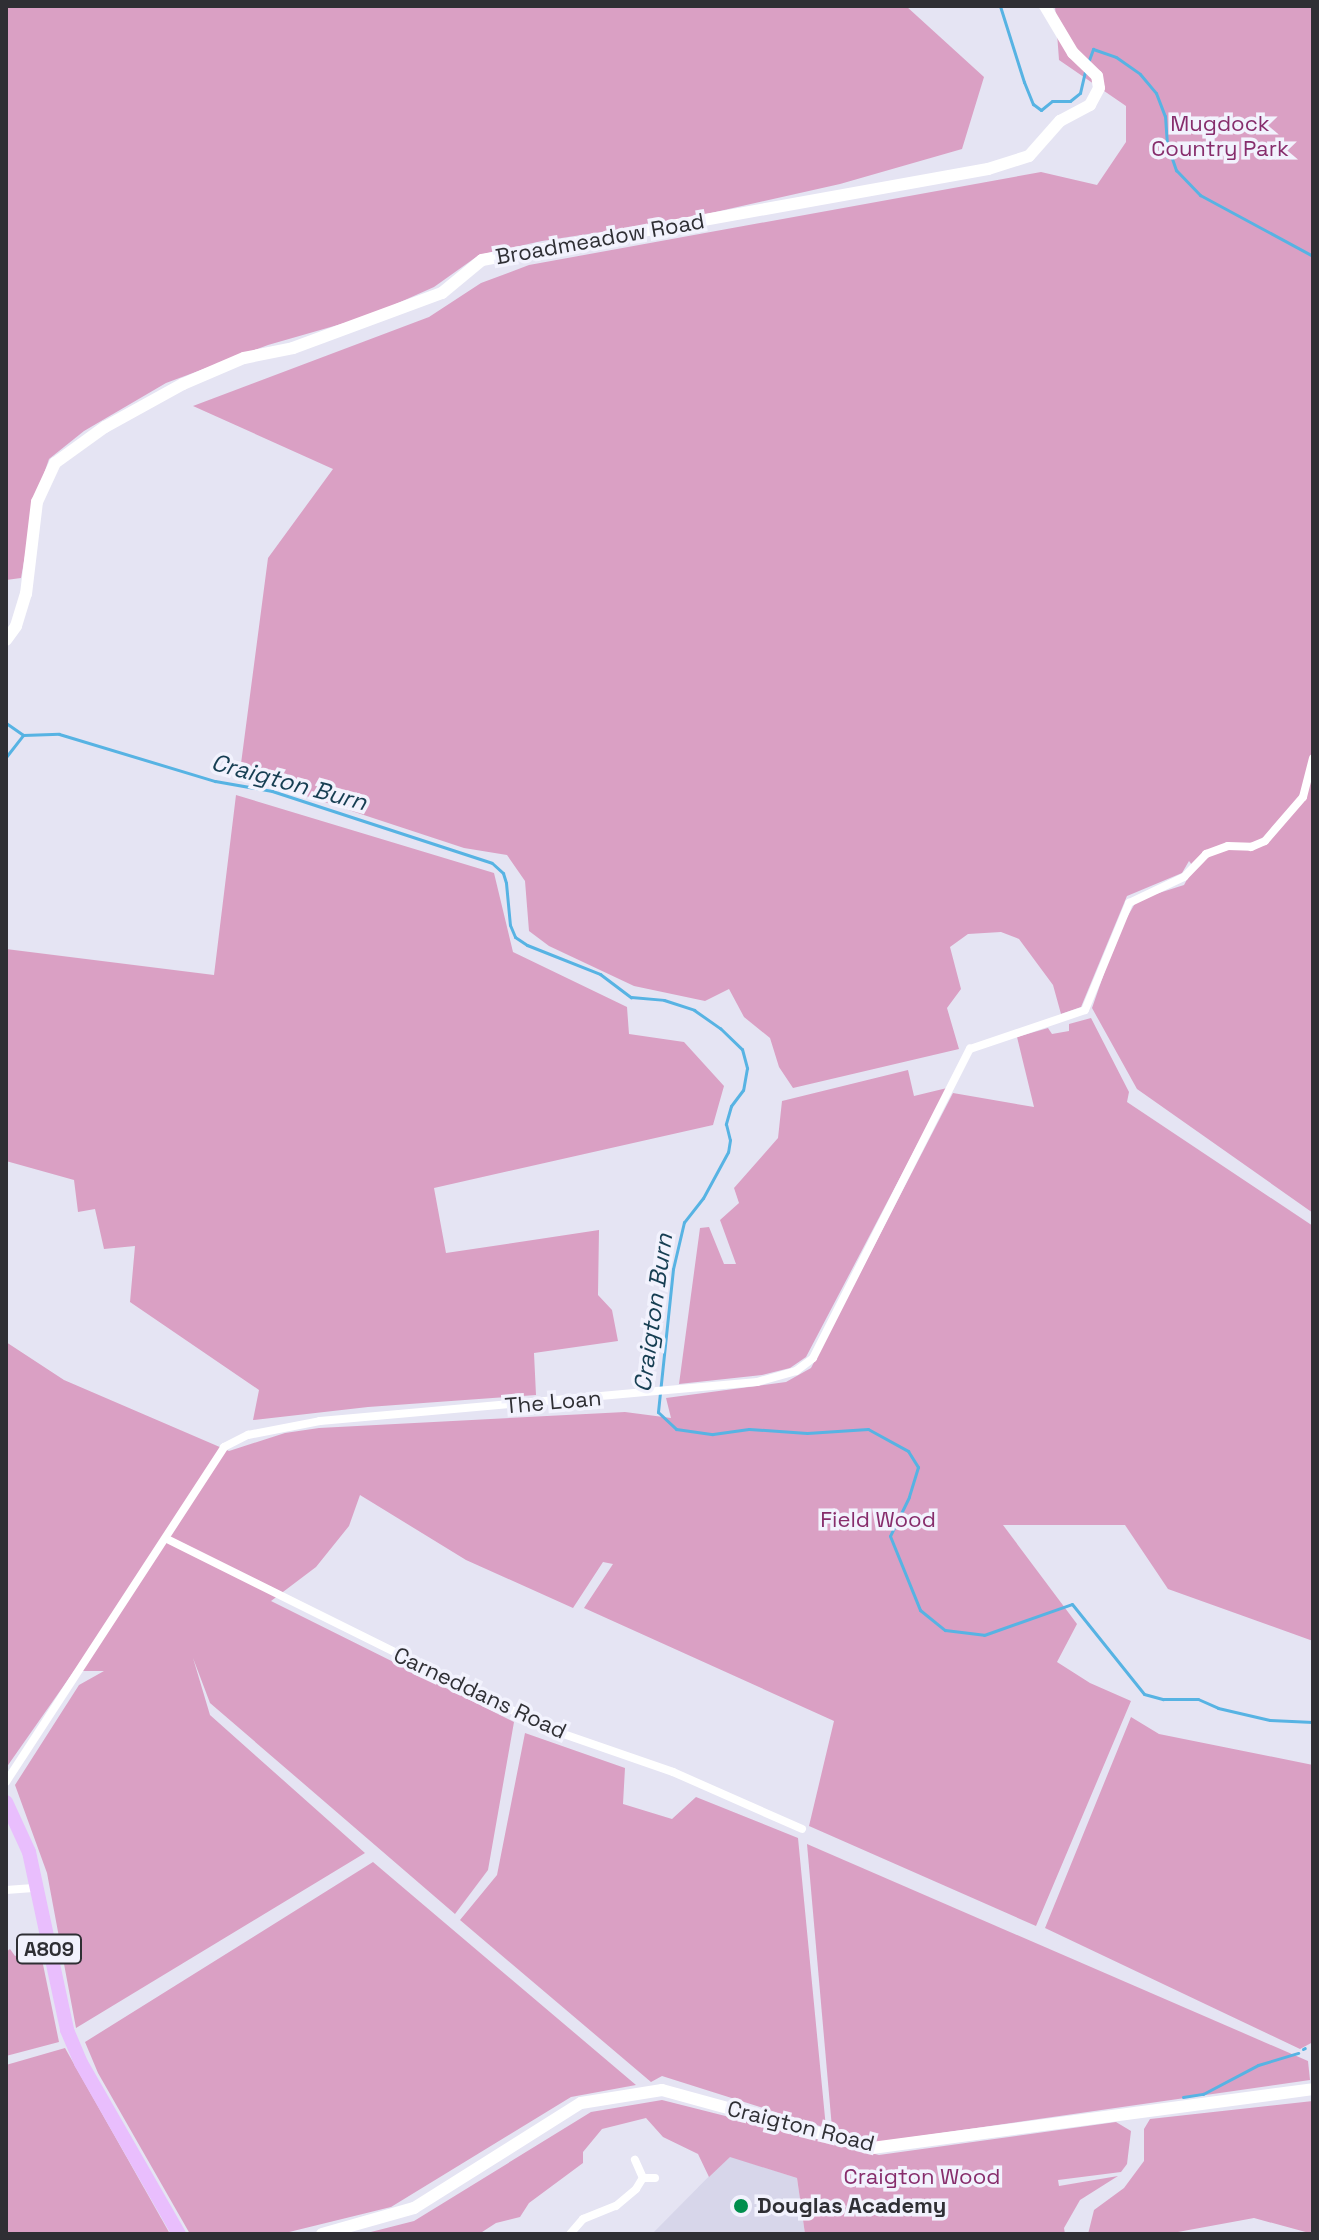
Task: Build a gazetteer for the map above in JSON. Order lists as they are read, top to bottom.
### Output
{
  "streets": {
    "main road": ["A809"],
    "street": [
      "Broadmeadow Road",
      "The Loan",
      "Carneddans Road",
      "Craigton Road"
    ]
  },
  "crossings": [
    ["The Loan", "Carneddans Road"]
  ],
  "water": ["Craigton Burn"],
  "parks": ["Mugdock Country Park", "Field Wood", "Craigton Wood"],
  "places": ["Douglas Academy"]
}
